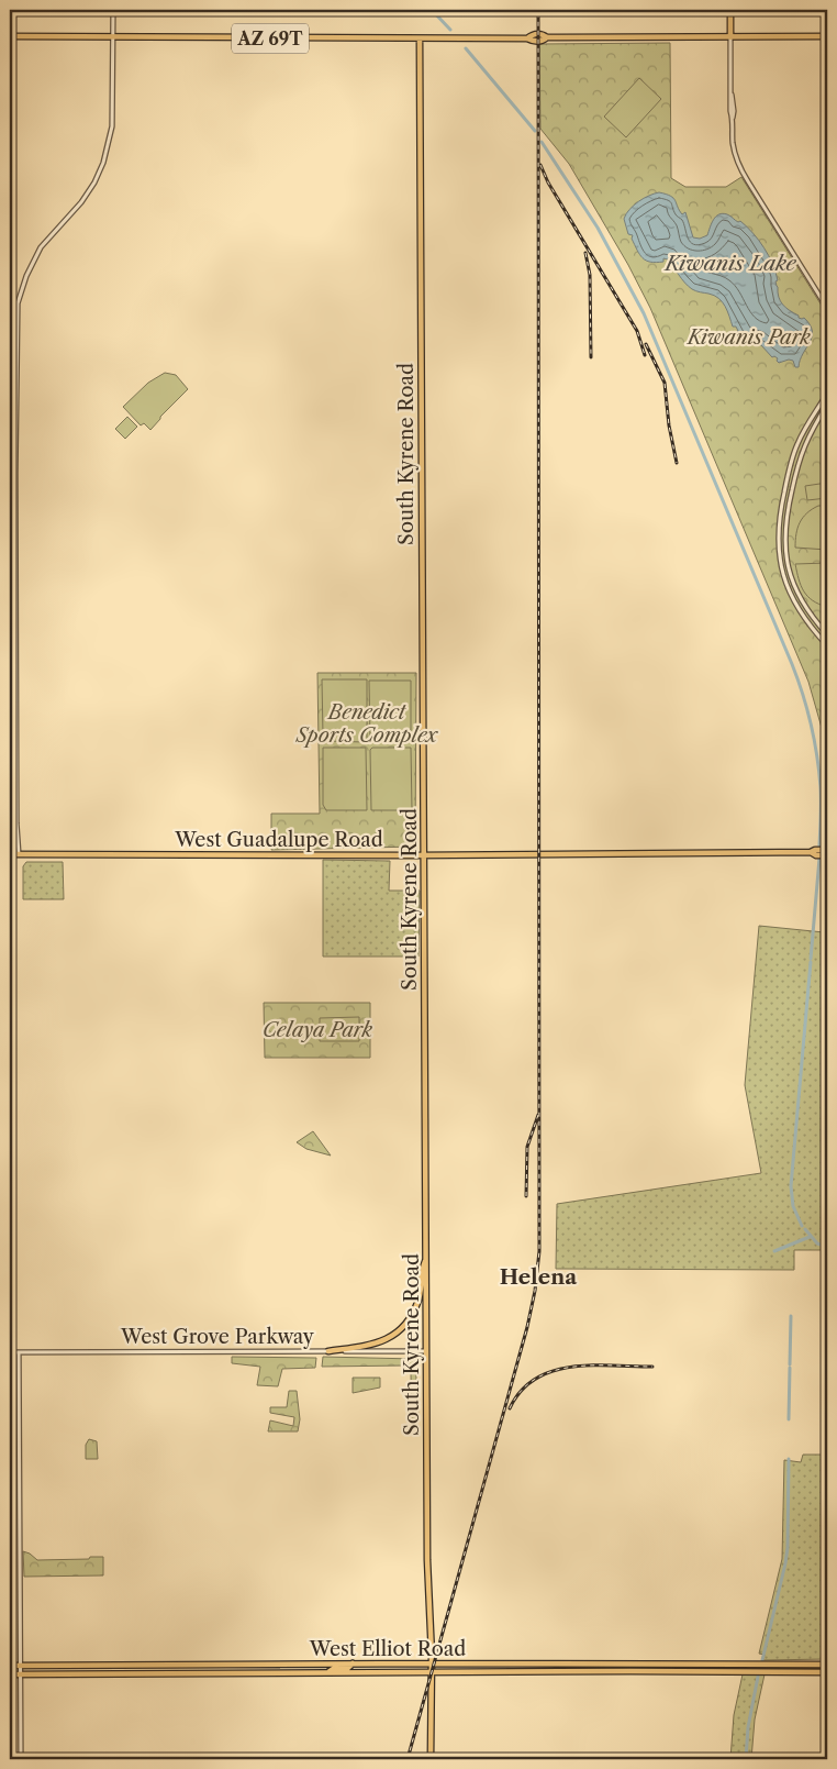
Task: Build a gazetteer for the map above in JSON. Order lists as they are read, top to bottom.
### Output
{
  "streets": {
    "main road": [
      "AZ 69T",
      "South Kyrene Road",
      "West Guadalupe Road",
      "West Elliot Road"
    ],
    "street": ["West Grove Parkway"]
  },
  "crossings": [
    ["AZ 69T", "South Kyrene Road"],
    ["South Kyrene Road", "West Guadalupe Road"],
    ["South Kyrene Road", "West Grove Parkway"],
    ["South Kyrene Road", "West Elliot Road"]
  ],
  "districts": ["Helena"],
  "water": ["Kiwanis Lake"],
  "parks": ["Kiwanis Park", "Benedict Sports Complex", "Celaya Park"]
}
